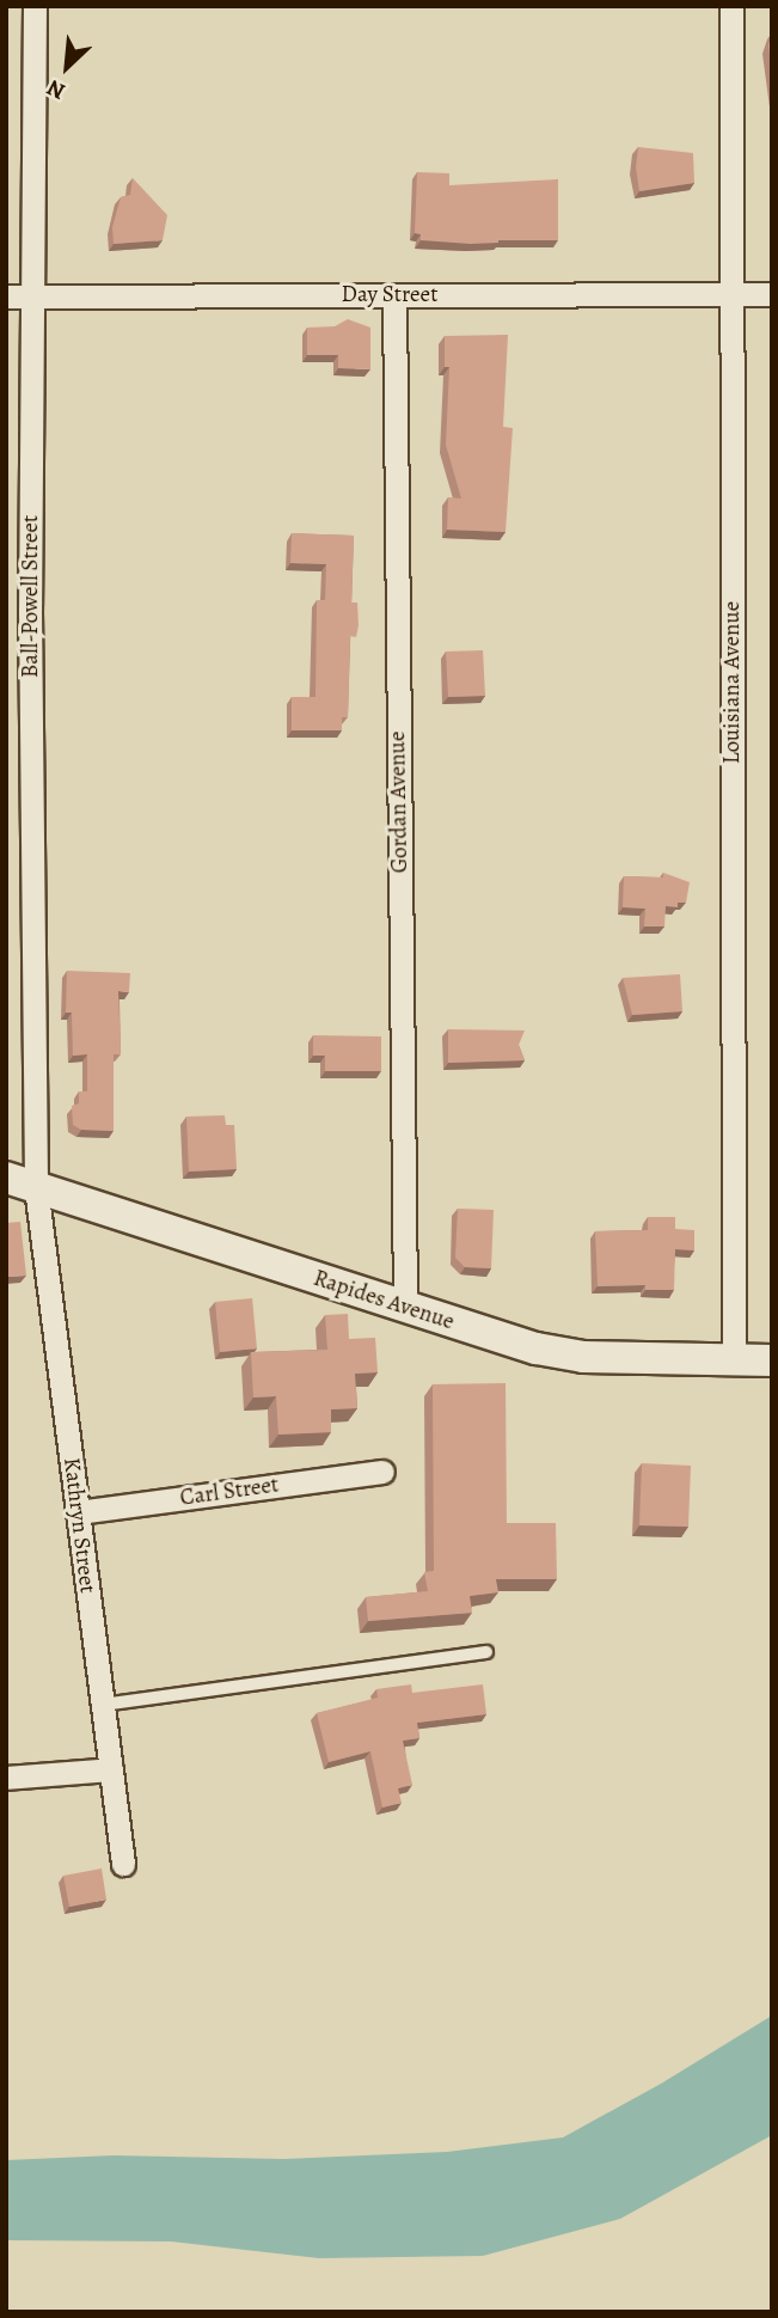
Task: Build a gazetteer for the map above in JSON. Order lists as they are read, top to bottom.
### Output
{
  "streets": {
    "main road": ["Rapides Avenue"],
    "street": [
      "Day Street",
      "Ball-Powell Street",
      "Louisiana Avenue",
      "Gordan Avenue",
      "Carl Street",
      "Kathryn Street"
    ]
  },
  "crossings": [
    ["Day Street", "Ball-Powell Street"],
    ["Day Street", "Louisiana Avenue"],
    ["Day Street", "Gordan Avenue"],
    ["Ball-Powell Street", "Rapides Avenue"],
    ["Ball-Powell Street", "Kathryn Street"],
    ["Louisiana Avenue", "Rapides Avenue"],
    ["Gordan Avenue", "Rapides Avenue"],
    ["Rapides Avenue", "Kathryn Street"],
    ["Carl Street", "Kathryn Street"]
  ],
  "north": "bottom left"
}
